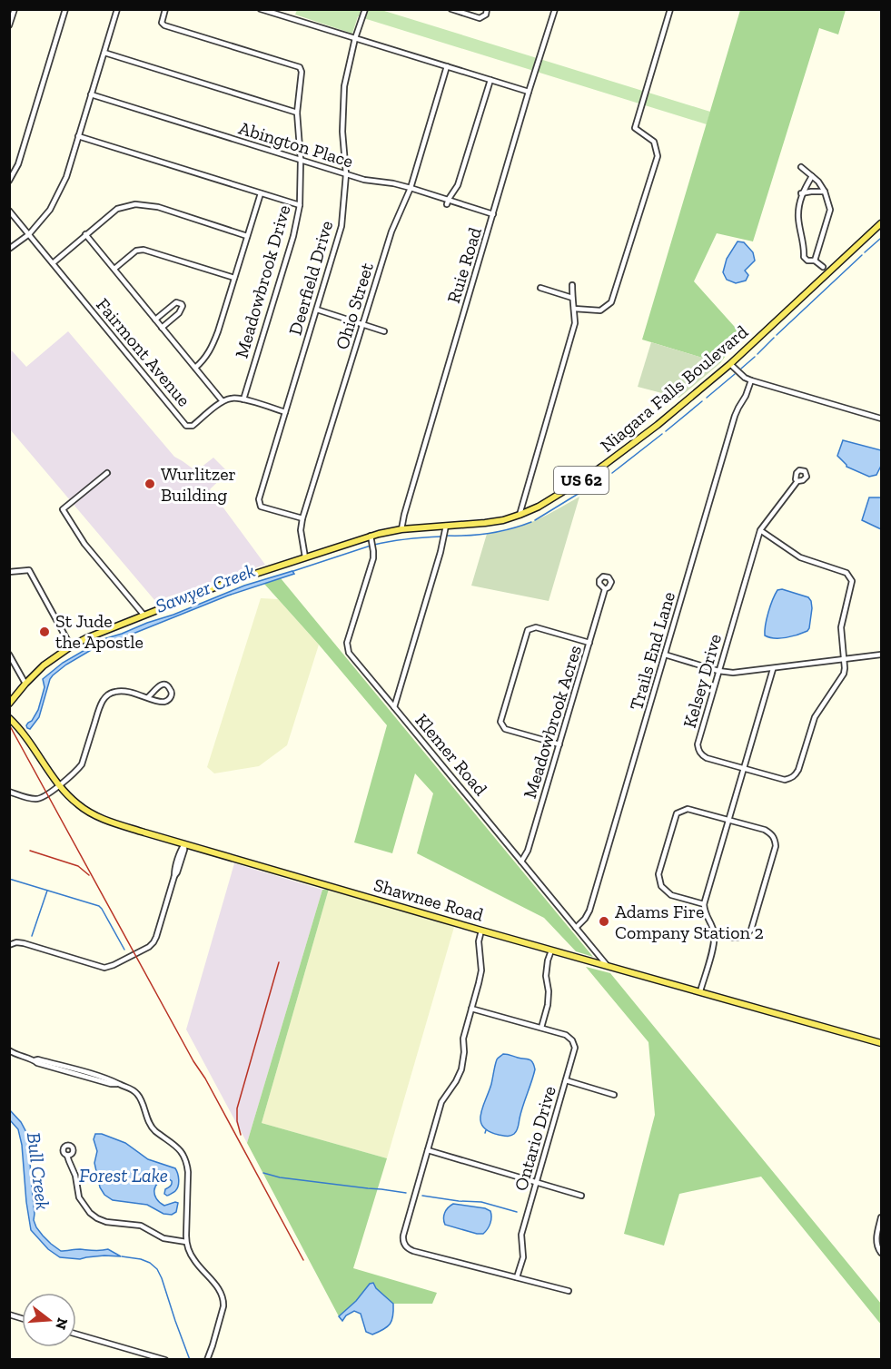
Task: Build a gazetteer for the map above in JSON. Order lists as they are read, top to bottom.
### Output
{
  "streets": {
    "main road": ["Niagara Falls Boulevard", "US 62", "Shawnee Road"],
    "street": [
      "Abington Place",
      "Ruie Road",
      "Deerfield Drive",
      "Meadowbrook Drive",
      "Ohio Street",
      "Fairmont Avenue",
      "Trails End Lane",
      "Kelsey Drive",
      "Meadowbrook Acres",
      "Klemer Road",
      "Ontario Drive"
    ]
  },
  "crossings": [
    ["Abington Place", "Ruie Road"],
    ["Abington Place", "Deerfield Drive"],
    ["Abington Place", "Meadowbrook Drive"],
    ["Abington Place", "Ohio Street"],
    ["Ruie Road", "Niagara Falls Boulevard"],
    ["Deerfield Drive", "Ohio Street"],
    ["Ohio Street", "Niagara Falls Boulevard"],
    ["Niagara Falls Boulevard", "Klemer Road"],
    ["Trails End Lane", "Klemer Road"],
    ["Meadowbrook Acres", "Klemer Road"],
    ["Klemer Road", "Shawnee Road"]
  ],
  "water": ["Sawyer Creek", "Bull Creek", "Forest Lake"],
  "places": ["Wurlitzer Building", "St Jude the Apostle", "Adams Fire Company Station 2"],
  "north": "right"
}
